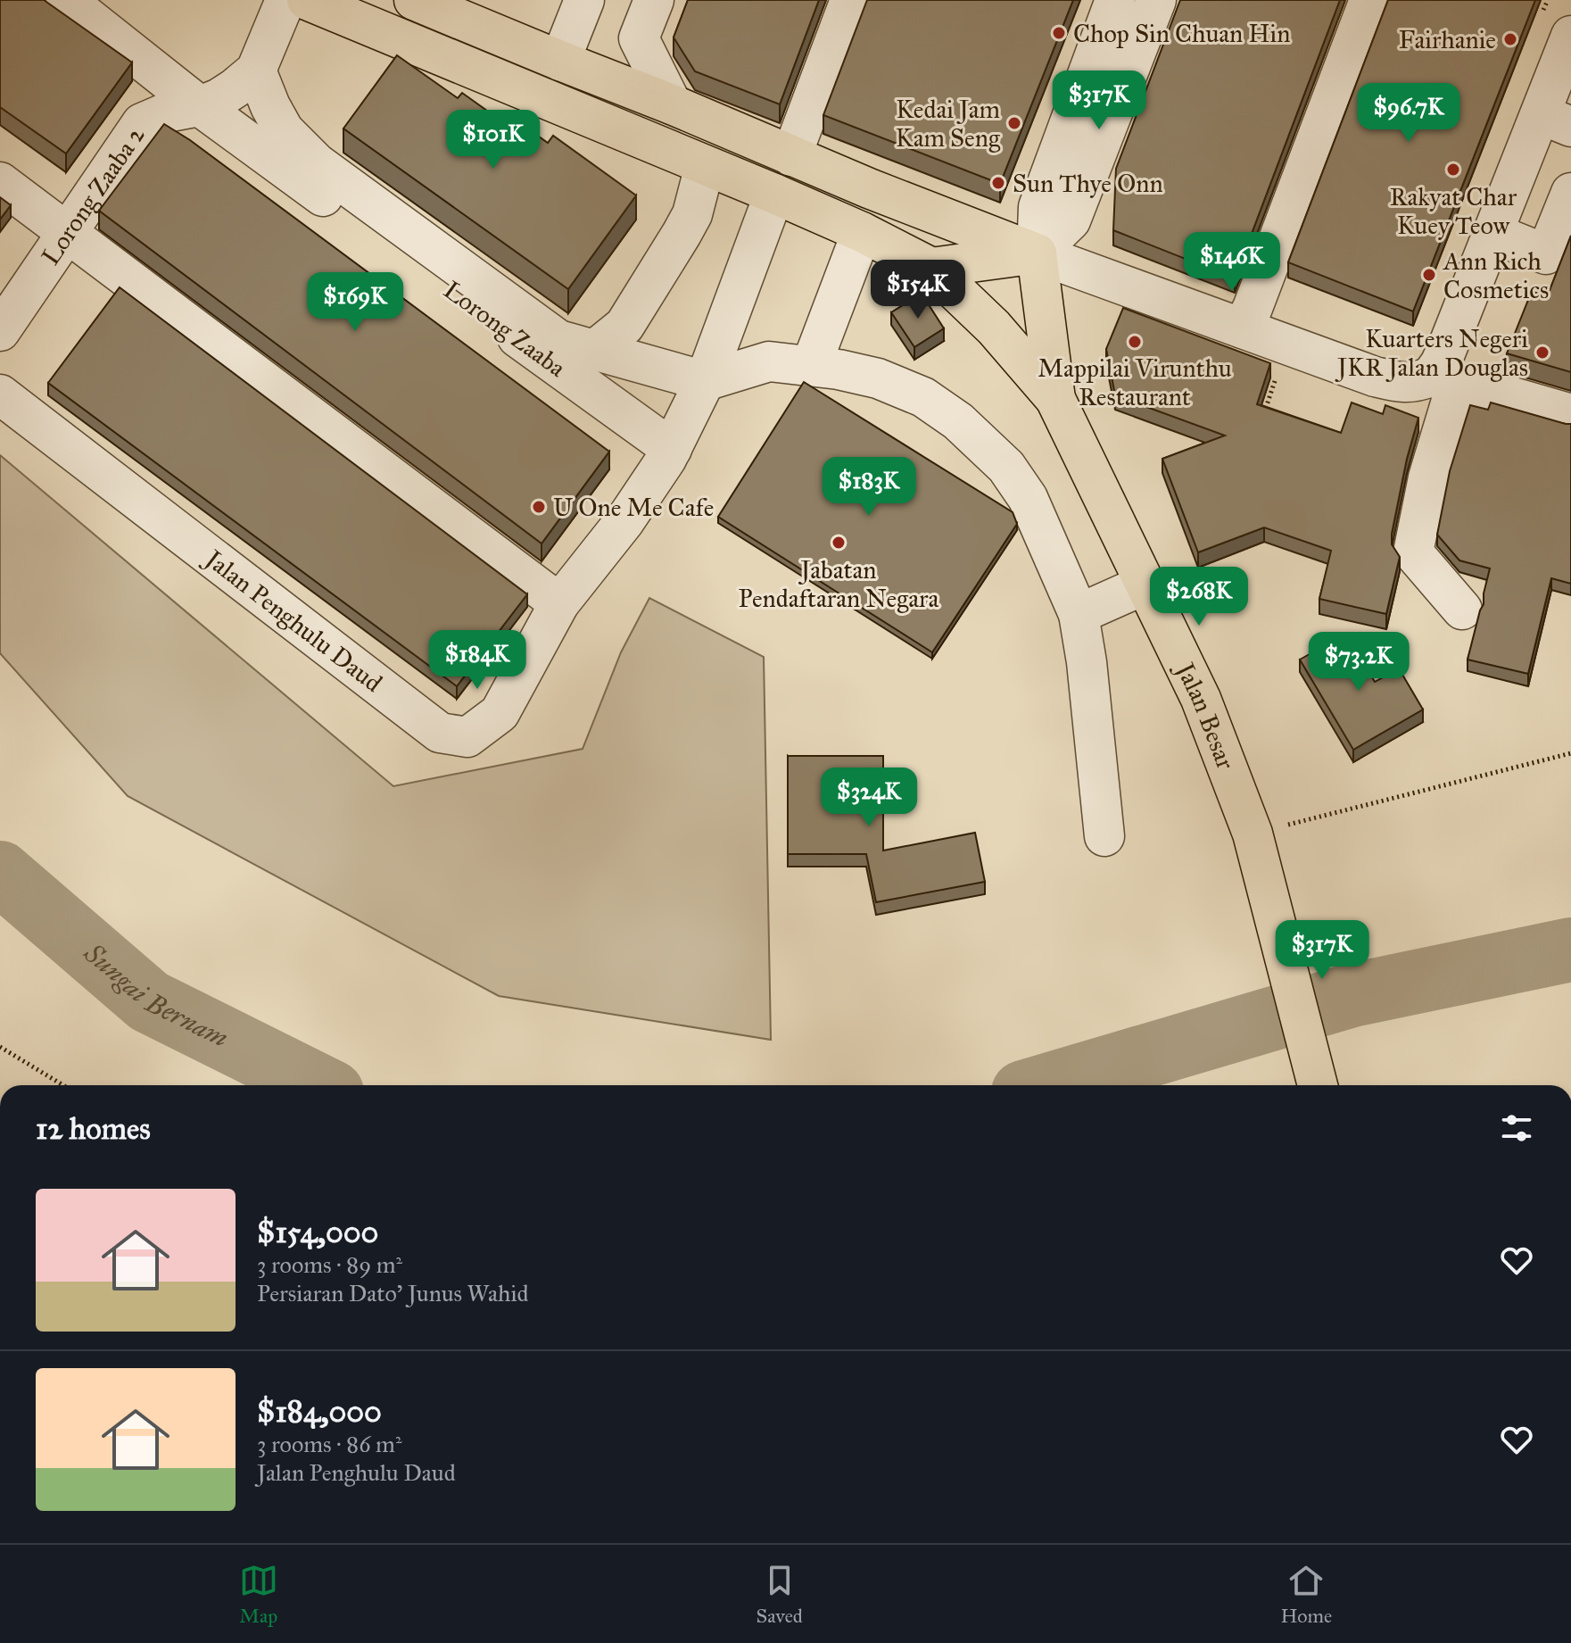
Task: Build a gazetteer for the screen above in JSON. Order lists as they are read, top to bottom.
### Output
{
  "streets": {
    "main road": ["Jalan Besar"],
    "street": ["Lorong Zaaba 2", "Lorong Zaaba", "Jalan Penghulu Daud"]
  },
  "crossings": [
    ["Lorong Zaaba 2", "Lorong Zaaba"],
    ["Lorong Zaaba", "Jalan Penghulu Daud"]
  ],
  "water": ["Sungai Bernam"],
  "places": [
    "Chop Sin Chuan Hin",
    "Fairhanie",
    "Kedai Jam Kam Seng",
    "Rakyat Char Kuey Teow",
    "Sun Thye Onn",
    "Ann Rich Cosmetics",
    "Mappilai Virunthu Restaurant",
    "Kuarters Negeri JKR Jalan Douglas",
    "U One Me Cafe",
    "Jabatan Pendaftaran Negara"
  ],
  "page": {
    "price": [
      "$317K",
      "$96.7K",
      "$101K",
      "$146K",
      "$154K",
      "$169K",
      "$183K",
      "$268K",
      "$184K",
      "$73.2K",
      "$324K",
      "$317K"
    ],
    "heading": "12 homes",
    "list": [
      {
        "name": "$154,000",
        "note": "3 rooms · 89 m² · Persiaran Dato' Junus Wahid"
      },
      {
        "name": "$184,000",
        "note": "3 rooms · 86 m² · Jalan Penghulu Daud"
      }
    ],
    "tabs": ["Map", "Saved", "Home"]
  }
}
